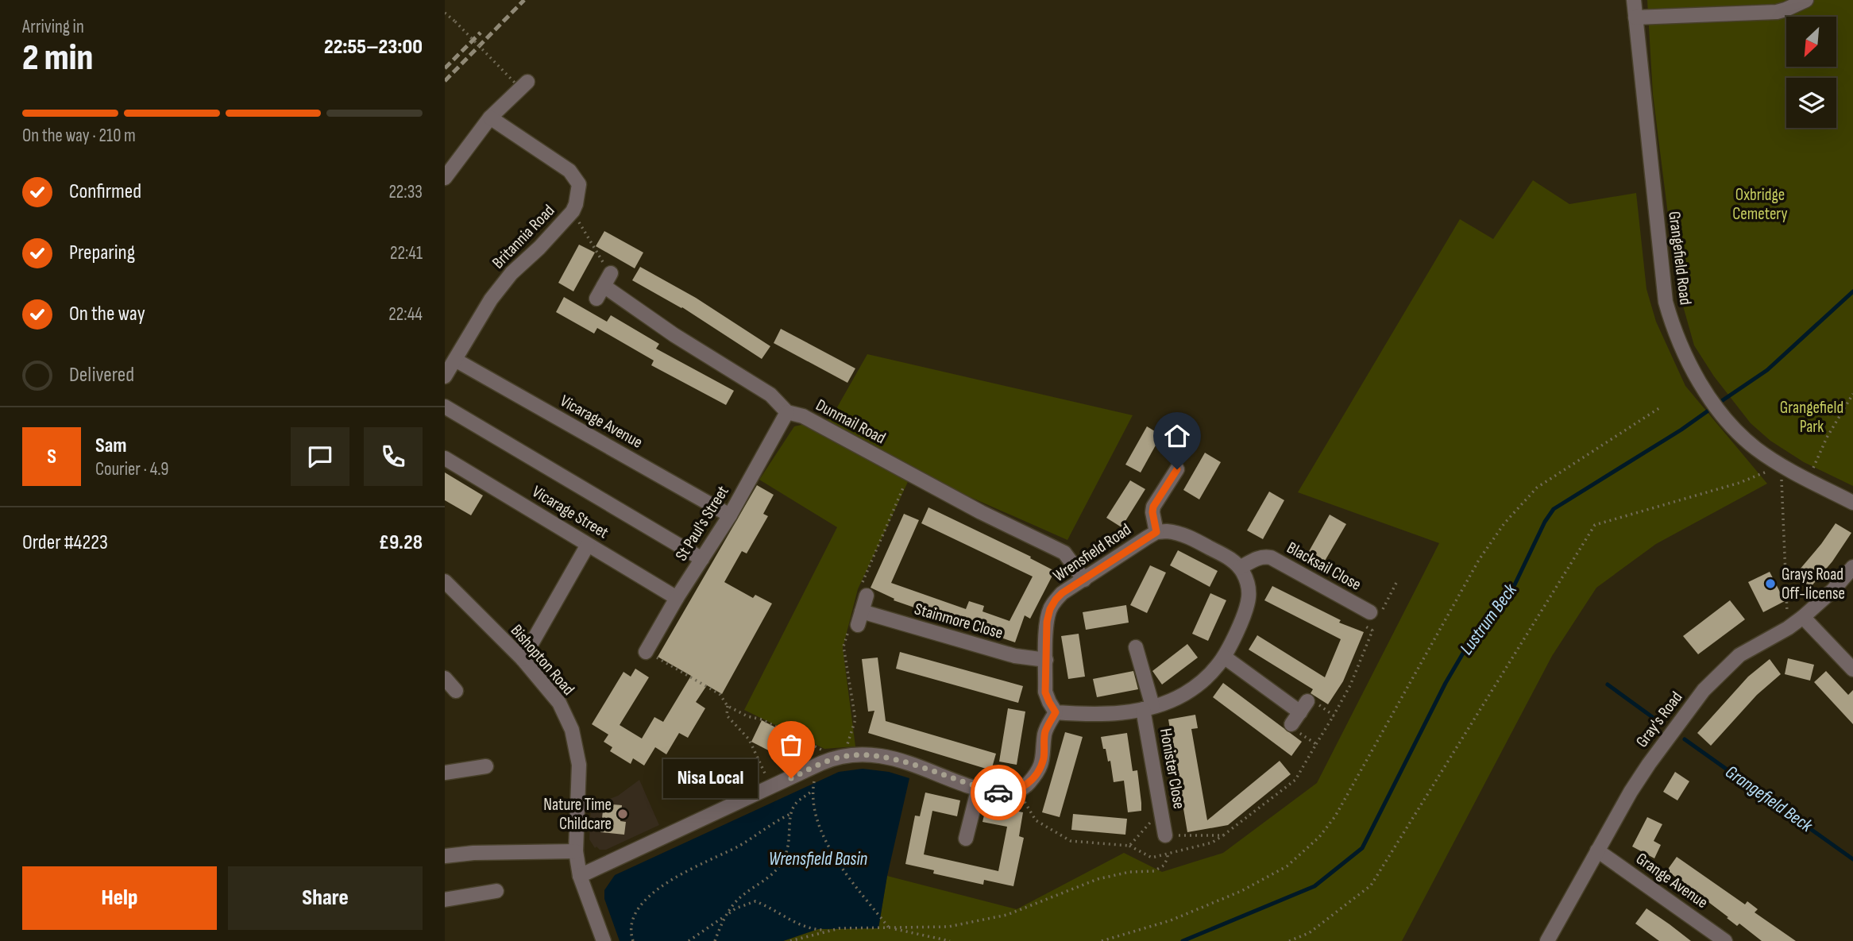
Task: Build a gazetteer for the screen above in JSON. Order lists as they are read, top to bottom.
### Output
{
  "streets": {
    "street": [
      "Britannia Road",
      "Grangefield Road",
      "Vicarage Avenue",
      "Dunmail Road",
      "Vicarage Street",
      "St Paul's Street",
      "Wrensfield Road",
      "Blacksail Close",
      "Stainmore Close",
      "Bishopton Road",
      "Gray's Road",
      "Honister Close",
      "Grange Avenue"
    ]
  },
  "crossings": [
    ["Britannia Road", "Vicarage Avenue"],
    ["Vicarage Avenue", "St Paul's Street"],
    ["Dunmail Road", "St Paul's Street"],
    ["Dunmail Road", "Wrensfield Road"],
    ["Dunmail Road", "Blacksail Close"],
    ["Dunmail Road", "Stainmore Close"],
    ["Dunmail Road", "Honister Close"],
    ["Vicarage Street", "St Paul's Street"],
    ["Wrensfield Road", "Blacksail Close"],
    ["Wrensfield Road", "Stainmore Close"],
    ["Wrensfield Road", "Honister Close"],
    ["Blacksail Close", "Stainmore Close"],
    ["Blacksail Close", "Honister Close"],
    ["Stainmore Close", "Honister Close"],
    ["Gray's Road", "Grange Avenue"]
  ],
  "water": ["Lustrum Beck", "Grangefield Beck", "Wrensfield Basin"],
  "parks": ["Oxbridge Cemetery", "Grangefield Park"],
  "places": ["Grays Road Off-license", "Nisa Local", "Nature Time Childcare"],
  "north": "bottom left",
  "page": {
    "heading": ["2 min", "Arriving in", "22:55–23:00"],
    "panel": [
      "Sam",
      "Courier · 4.9",
      "Order #4223",
      "£9.28"
    ],
    "bar": "On the way · 210 m",
    "list": [
      ["Confirmed", "22:33"],
      ["Preparing", "22:41"],
      ["On the way", "22:44"],
      "Delivered"
    ],
    "round": "S",
    "bubble": "Nisa Local",
    "buttons": ["Help", "Share"]
  }
}
